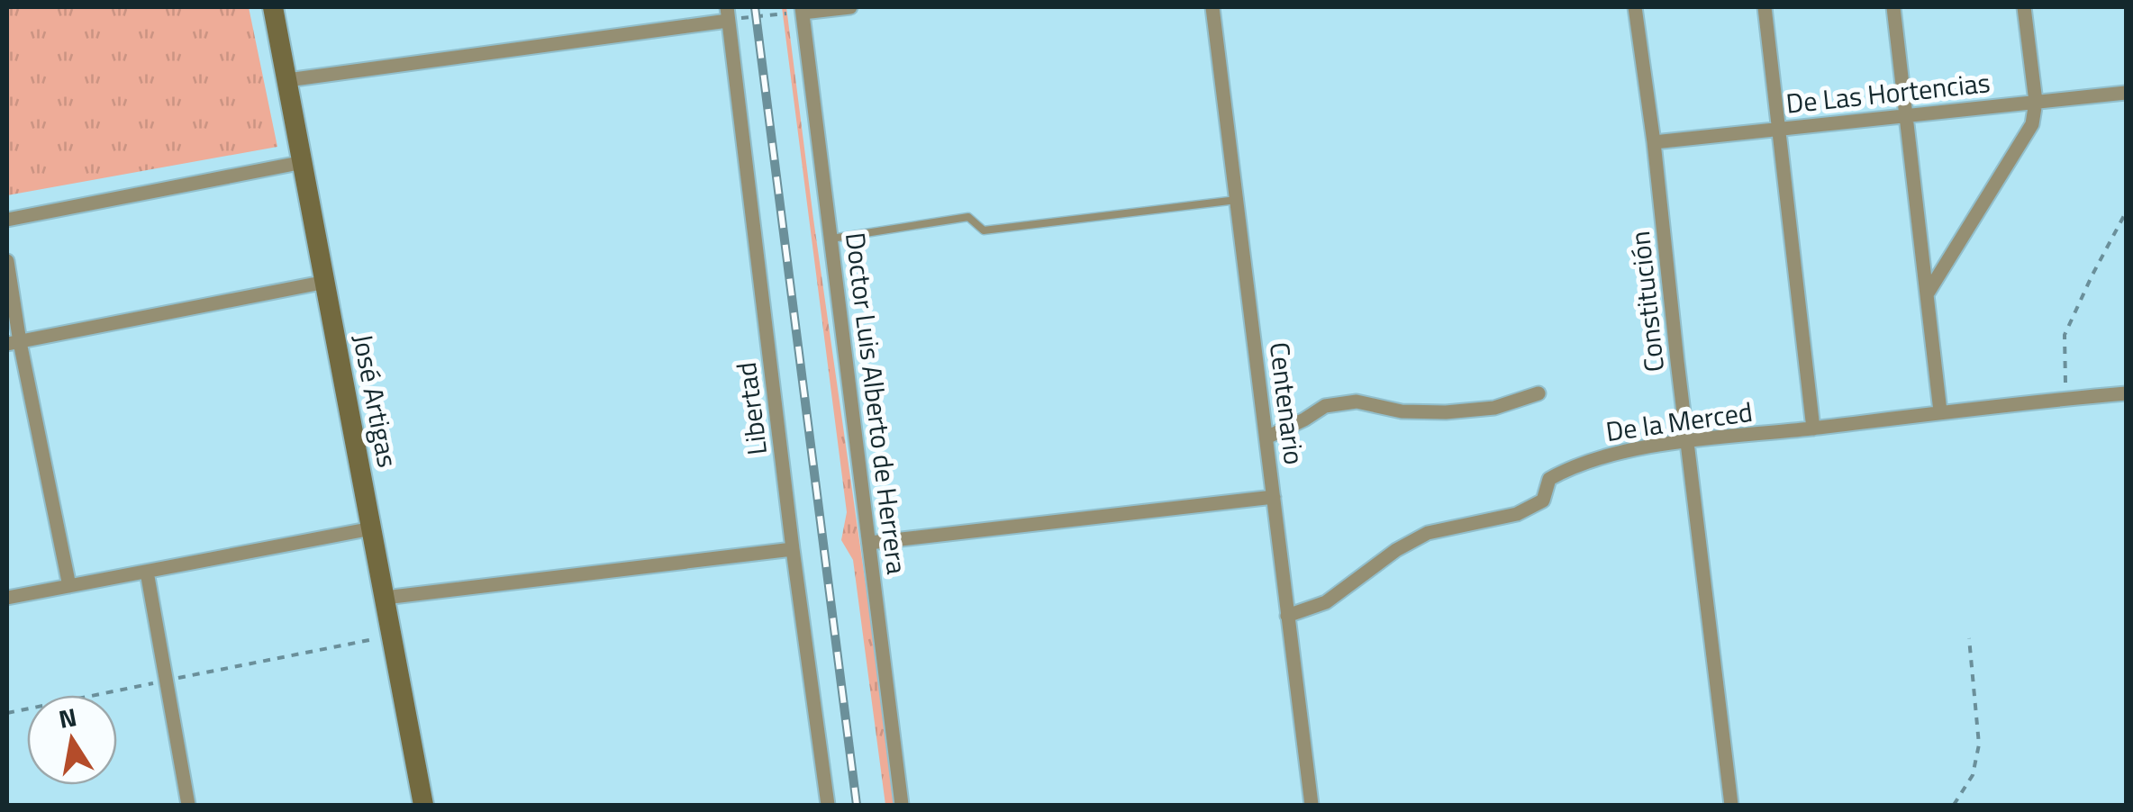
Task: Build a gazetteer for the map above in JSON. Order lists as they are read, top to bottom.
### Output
{
  "streets": {
    "street": [
      "De Las Hortencias",
      "Constitución",
      "José Artigas",
      "Doctor Luis Alberto de Herrera",
      "Centenario",
      "Libertad",
      "De la Merced"
    ]
  },
  "crossings": [
    ["De Las Hortencias", "Constitución"],
    ["Constitución", "De la Merced"],
    ["Centenario", "De la Merced"]
  ],
  "north": "top"
}
